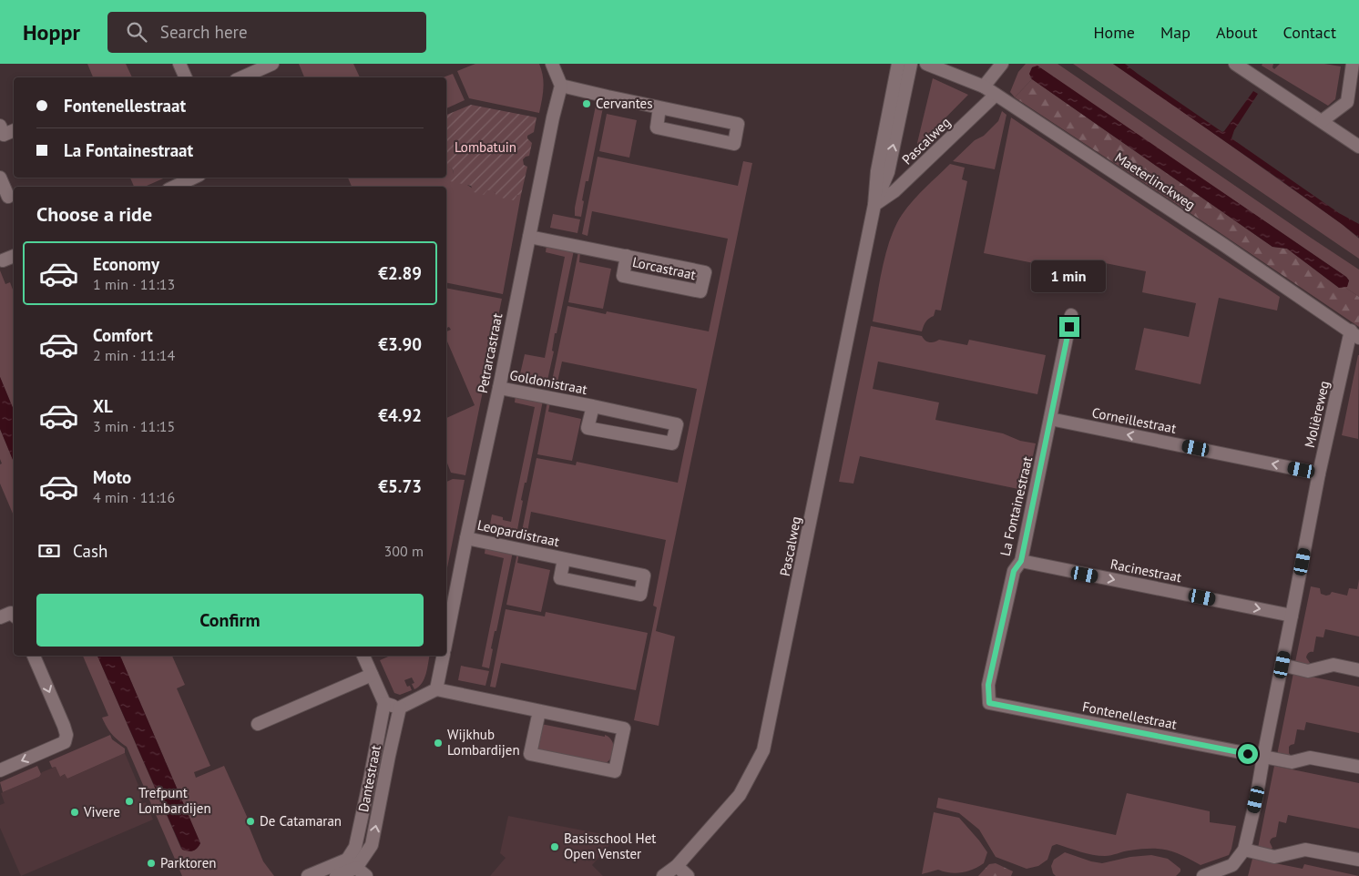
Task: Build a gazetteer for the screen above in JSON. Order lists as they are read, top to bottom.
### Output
{
  "streets": {
    "street": [
      "Pascalweg",
      "Maeterlinckweg",
      "Lorcastraat",
      "Petrarcastraat",
      "Goldonistraat",
      "Molièreweg",
      "Corneillestraat",
      "La Fontainestraat",
      "Leopardistraat",
      "Racinestraat",
      "Fontenellestraat",
      "Dantestraat"
    ]
  },
  "crossings": [
    ["Pascalweg", "Maeterlinckweg"],
    ["Maeterlinckweg", "Molièreweg"],
    ["Lorcastraat", "Petrarcastraat"],
    ["Petrarcastraat", "Goldonistraat"],
    ["Petrarcastraat", "Leopardistraat"],
    ["Molièreweg", "Corneillestraat"],
    ["Molièreweg", "Racinestraat"],
    ["Molièreweg", "Fontenellestraat"],
    ["Corneillestraat", "La Fontainestraat"],
    ["La Fontainestraat", "Racinestraat"],
    ["La Fontainestraat", "Fontenellestraat"]
  ],
  "one_way": ["Corneillestraat", "Racinestraat"],
  "parks": ["Lombatuin"],
  "places": [
    "Cervantes",
    "Wijkhub Lombardijen",
    "Trefpunt Lombardijen",
    "Vivere",
    "De Catamaran",
    "Basisschool Het Open Venster",
    "Parktoren"
  ],
  "page": {
    "header": "Hoppr",
    "search": "Search here",
    "nav": [
      "Home",
      "Map",
      "About",
      "Contact"
    ],
    "banner": ["Fontenellestraat", "La Fontainestraat"],
    "heading": "Choose a ride",
    "list": [
      {
        "name": "Economy",
        "note": "1 min · 11:13",
        "value": "€2.89"
      },
      {
        "name": "Comfort",
        "note": "2 min · 11:14",
        "value": "€3.90"
      },
      {
        "name": "XL",
        "note": "3 min · 11:15",
        "value": "€4.92"
      },
      {
        "name": "Moto",
        "note": "4 min · 11:16",
        "value": "€5.73"
      }
    ],
    "bubble": "1 min",
    "pay": ["Cash", "300 m"],
    "buttons": "Confirm"
  }
}
